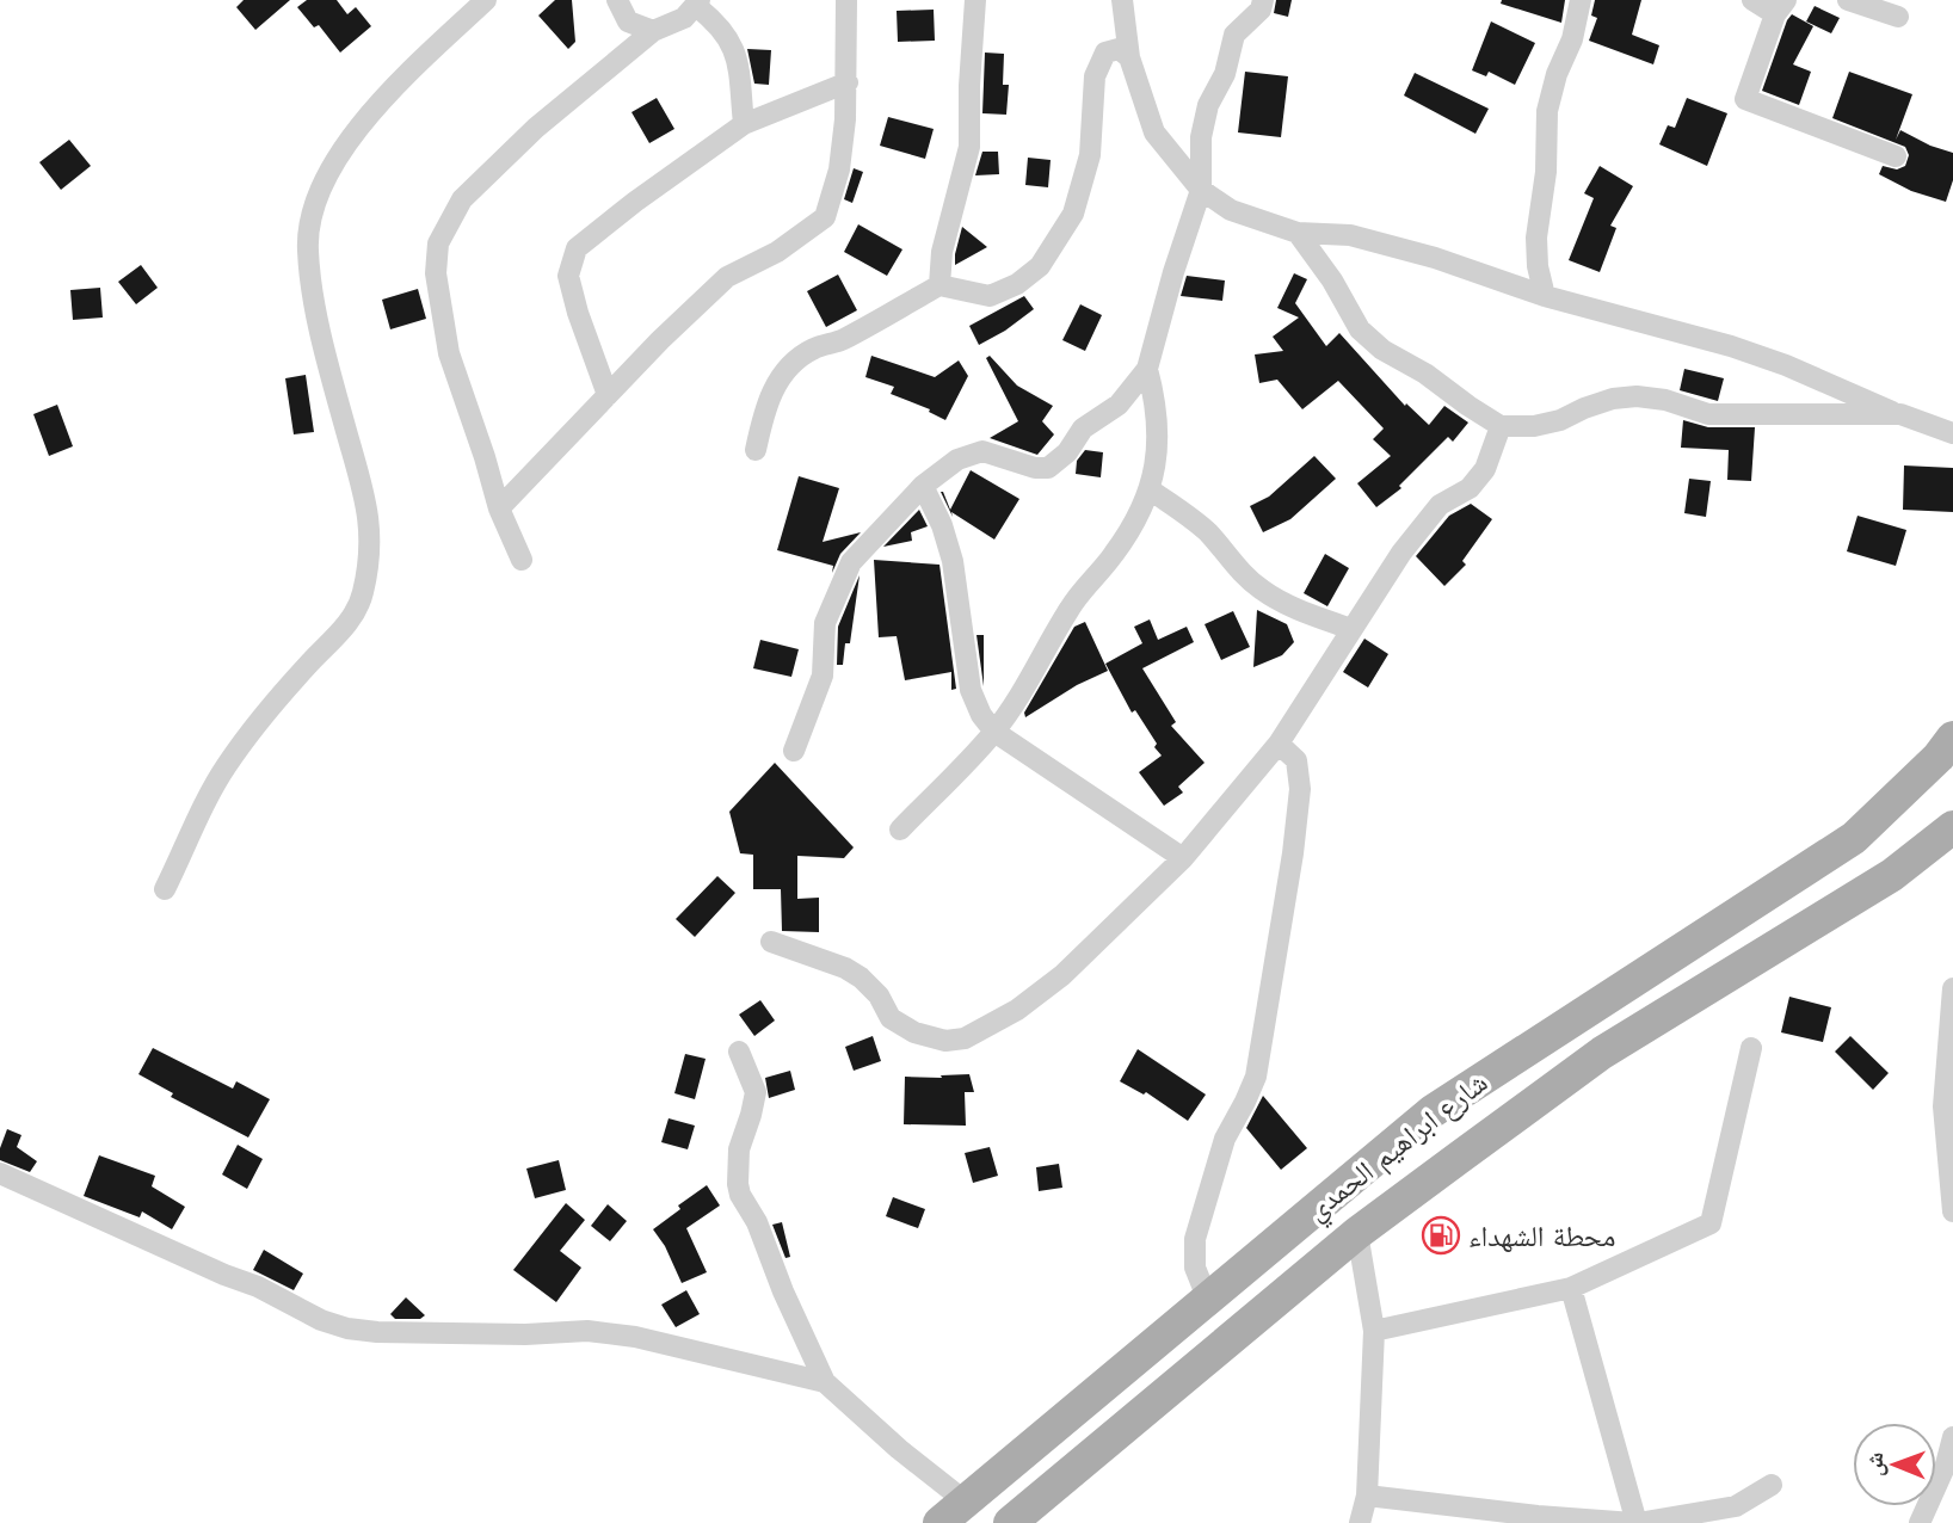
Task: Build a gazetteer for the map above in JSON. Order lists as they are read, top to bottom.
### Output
{
  "streets": {
    "main road": ["شارع ابراهيم الحمدي"]
  },
  "places": {
    "fuel station": ["محطة الشهداء"]
  },
  "north": "left"
}
